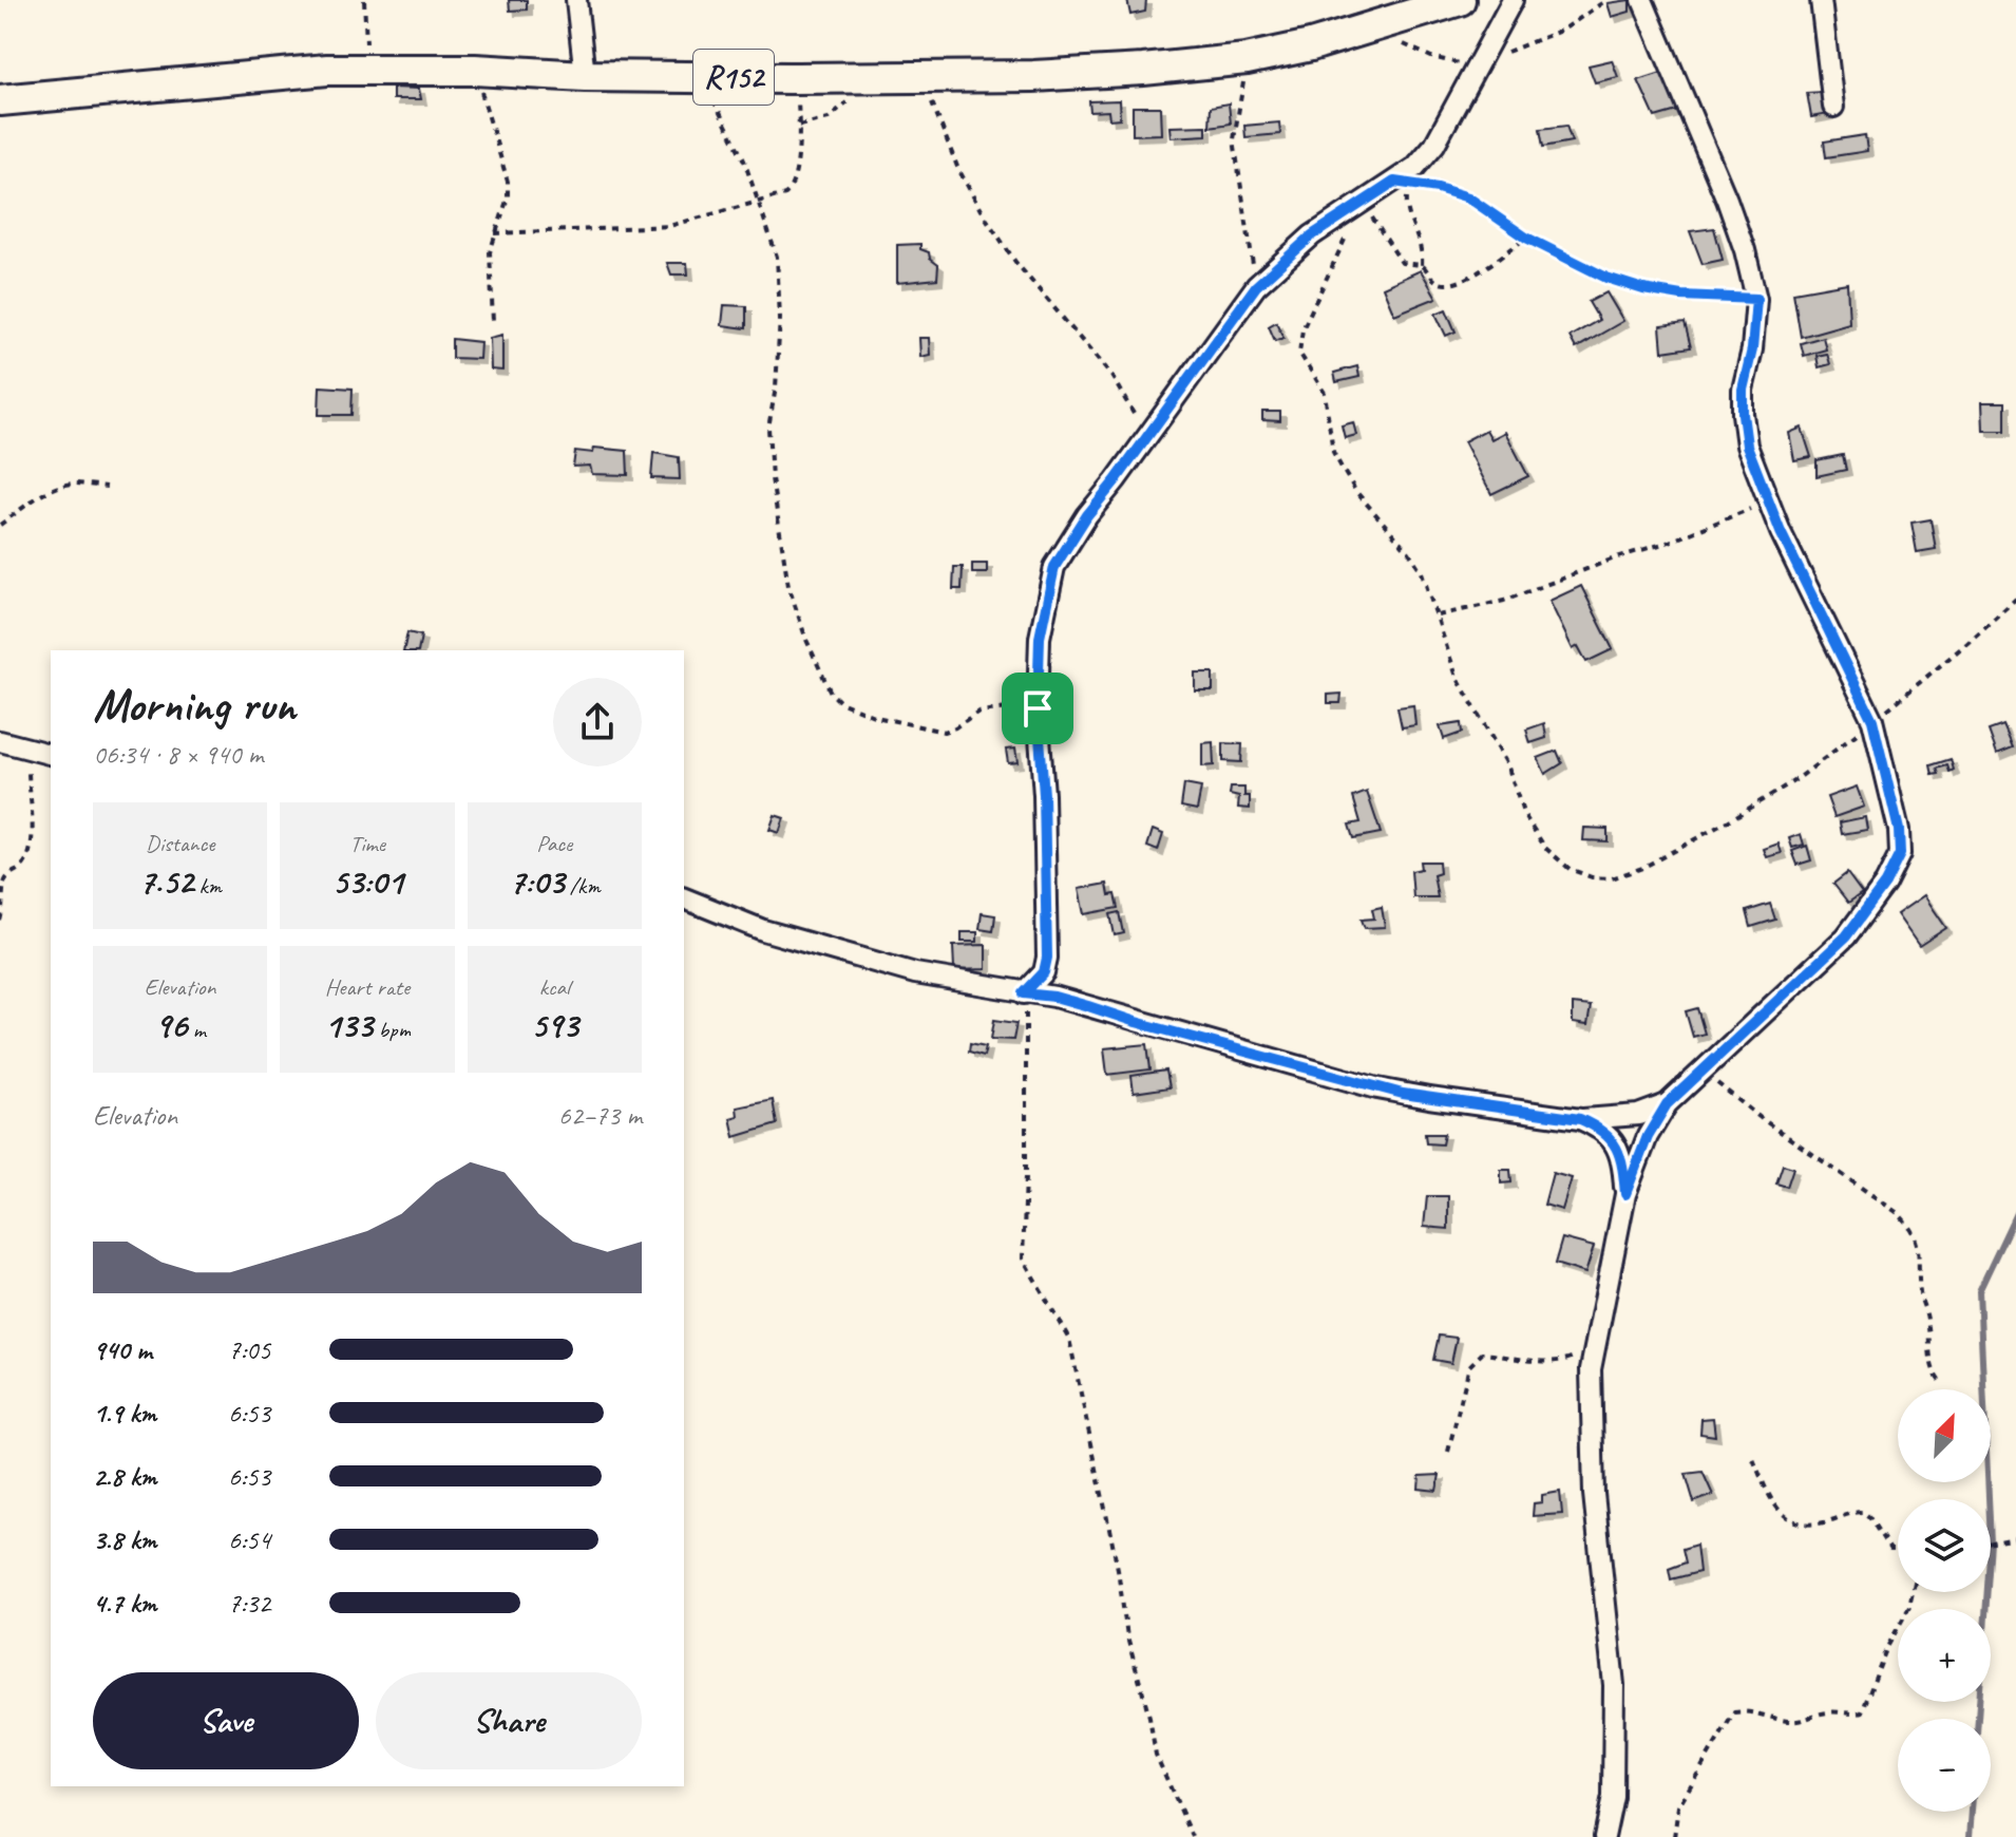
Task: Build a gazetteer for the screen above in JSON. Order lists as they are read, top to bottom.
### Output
{
  "streets": {
    "main road": ["R152"]
  },
  "north": "top right",
  "page": {
    "heading": ["Morning run", "06:34 · 8 × 940 m"],
    "stats": [
      ["Distance", "7.52 km"],
      ["Time", "53:01"],
      ["Pace", "7:03 /km"],
      ["Elevation", "96 m"],
      ["Heart rate", "133 bpm"],
      ["kcal", "593"]
    ],
    "chart": ["Elevation", "62–73 m"],
    "list": [
      {
        "name": "940 m",
        "note": "7:05"
      },
      {
        "name": "1.9 km",
        "note": "6:53"
      },
      {
        "name": "2.8 km",
        "note": "6:53"
      },
      {
        "name": "3.8 km",
        "note": "6:54"
      },
      {
        "name": "4.7 km",
        "note": "7:32"
      }
    ],
    "map_buttons": ["+", "−"],
    "buttons": ["Save", "Share"]
  }
}
